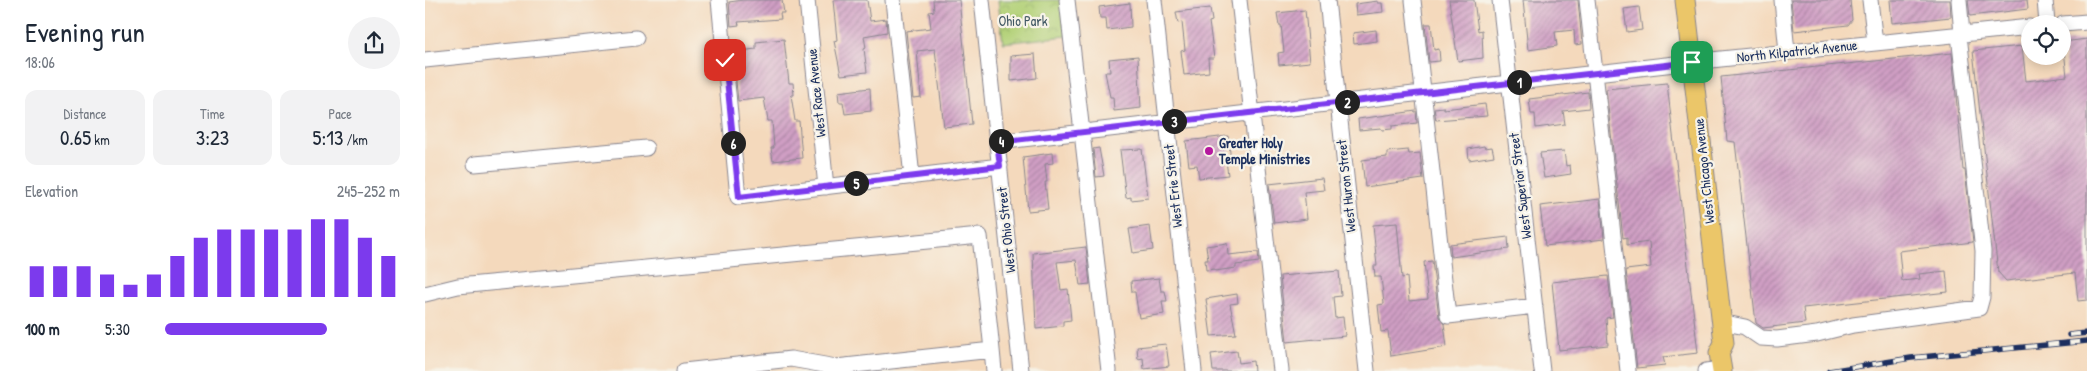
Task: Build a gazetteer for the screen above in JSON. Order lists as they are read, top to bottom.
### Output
{
  "streets": {
    "main road": ["West Chicago Avenue"],
    "street": [
      "North Kilpatrick Avenue",
      "West Race Avenue",
      "West Erie Street",
      "West Huron Street",
      "West Superior Street",
      "West Ohio Street"
    ]
  },
  "crossings": [
    ["North Kilpatrick Avenue", "West Chicago Avenue"],
    ["North Kilpatrick Avenue", "West Erie Street"],
    ["North Kilpatrick Avenue", "West Huron Street"],
    ["North Kilpatrick Avenue", "West Superior Street"],
    ["North Kilpatrick Avenue", "West Ohio Street"]
  ],
  "parks": ["Ohio Park"],
  "places": ["Greater Holy Temple Ministries"],
  "page": {
    "heading": ["Evening run", "18:06"],
    "pins": [
      "1",
      "2",
      "3",
      "4",
      "6",
      "5"
    ],
    "stats": [
      ["Distance", "0.65 km"],
      ["Time", "3:23"],
      ["Pace", "5:13 /km"]
    ],
    "chart": ["Elevation", "245–252 m"],
    "list": [
      {
        "name": "100 m",
        "note": "5:30"
      }
    ]
  }
}
